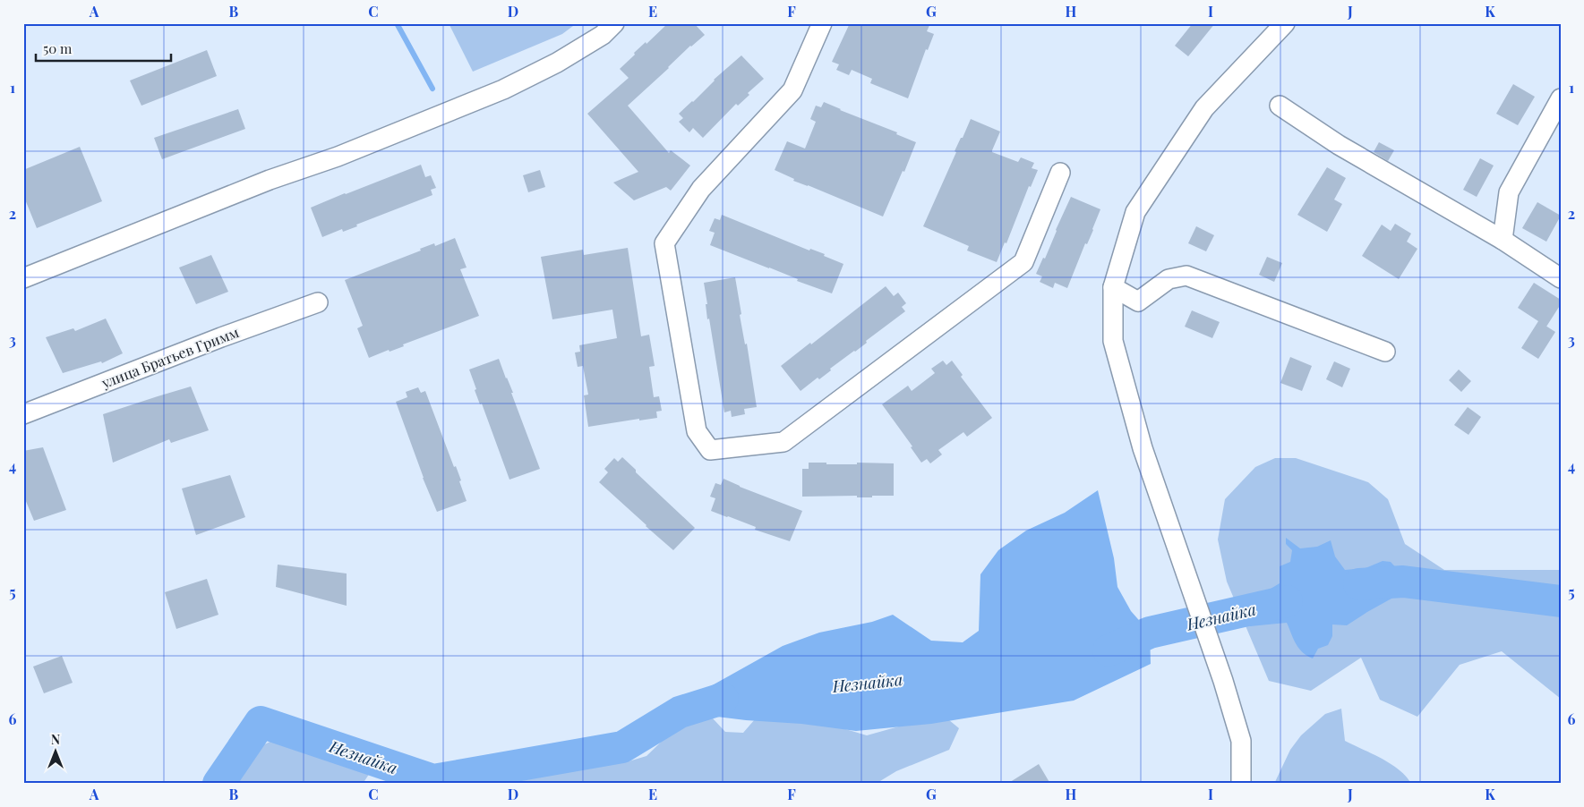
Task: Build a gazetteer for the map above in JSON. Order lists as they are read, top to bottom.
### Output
{
  "streets": {
    "street": ["улица Братьев Гримм"]
  },
  "water": ["Незнайка"],
  "scale_bar": "50 m",
  "north": "top",
  "grid": {
    "columns": [
      "A",
      "B",
      "C",
      "D",
      "E",
      "F",
      "G",
      "H",
      "I",
      "J",
      "K"
    ],
    "rows": [
      "1",
      "2",
      "3",
      "4",
      "5",
      "6"
    ]
  }
}
